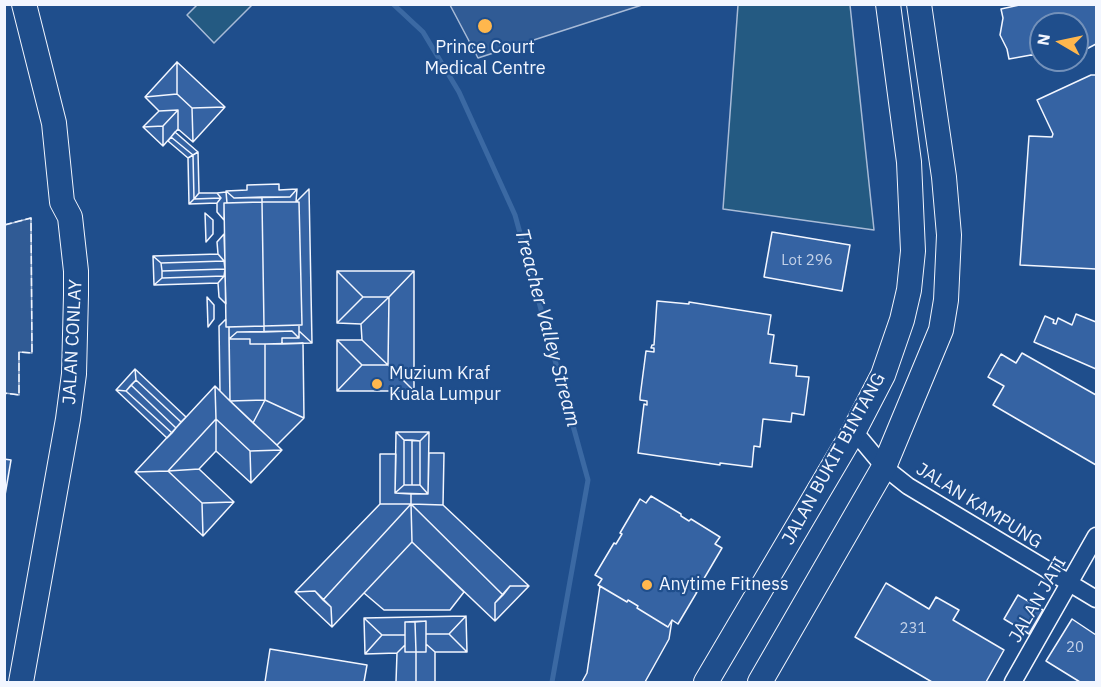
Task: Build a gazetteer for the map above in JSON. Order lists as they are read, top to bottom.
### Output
{
  "streets": {
    "main road": ["JALAN CONLAY", "JALAN BUKIT BINTANG"],
    "street": ["JALAN KAMPUNG", "JALAN JATI"]
  },
  "crossings": [
    ["JALAN BUKIT BINTANG", "JALAN KAMPUNG"],
    ["JALAN KAMPUNG", "JALAN JATI"]
  ],
  "water": ["Treacher Valley Stream"],
  "places": ["Prince Court Medical Centre", "Muzium Kraf Kuala Lumpur", "Anytime Fitness"],
  "house_numbers": ["Lot 296", "231", "20"],
  "north": "left"
}
